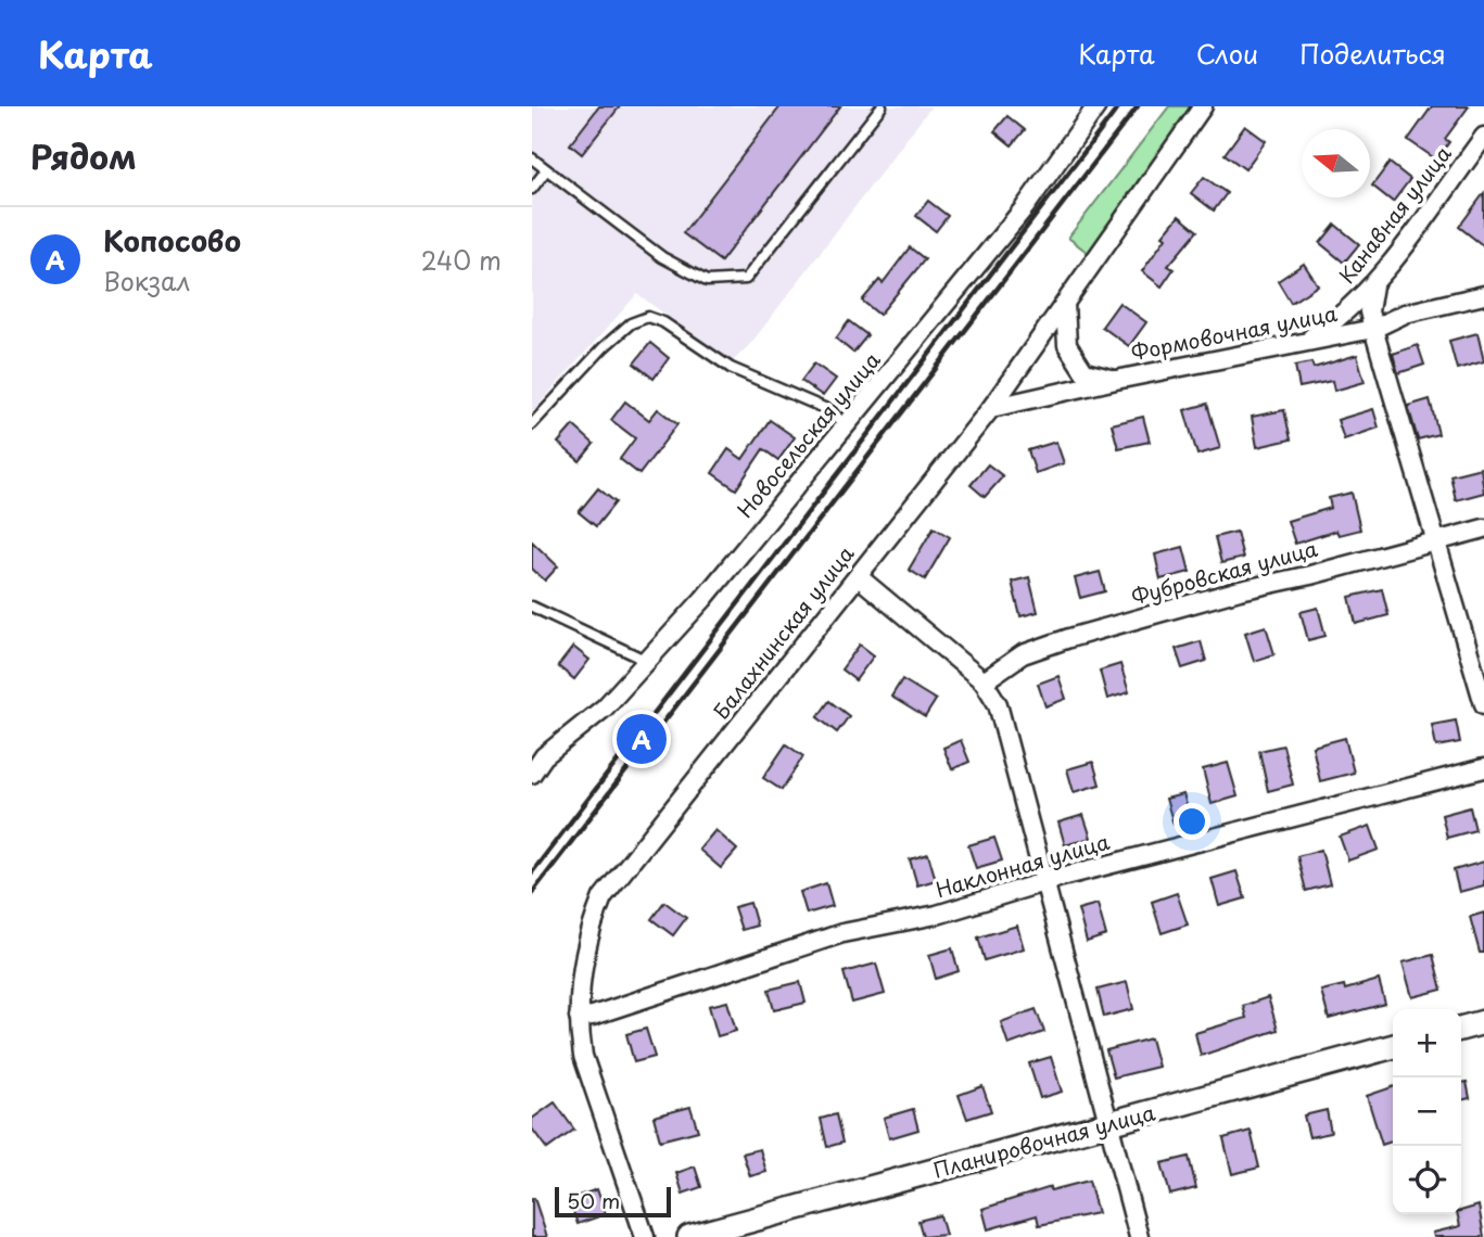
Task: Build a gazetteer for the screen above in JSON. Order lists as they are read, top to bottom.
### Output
{
  "streets": {
    "main road": ["Планировочная улица"],
    "street": [
      "Канавная улица",
      "Формовочная улица",
      "Новосельская улица",
      "Фубровская улица",
      "Балахнинская улица",
      "Наклонная улица"
    ]
  },
  "crossings": [
    ["Канавная улица", "Формовочная улица"],
    ["Формовочная улица", "Балахнинская улица"],
    ["Балахнинская улица", "Наклонная улица"]
  ],
  "scale_bar": "50 m",
  "north": "left",
  "page": {
    "header": "Карта",
    "nav": ["Карта", "Слои", "Поделиться"],
    "heading": "Рядом",
    "list": [
      {
        "mark": "A",
        "name": "Копосово",
        "note": "Вокзал",
        "value": "240 m"
      }
    ],
    "pins": "A",
    "map_buttons": ["+", "−"],
    "scale": "50 m"
  }
}
